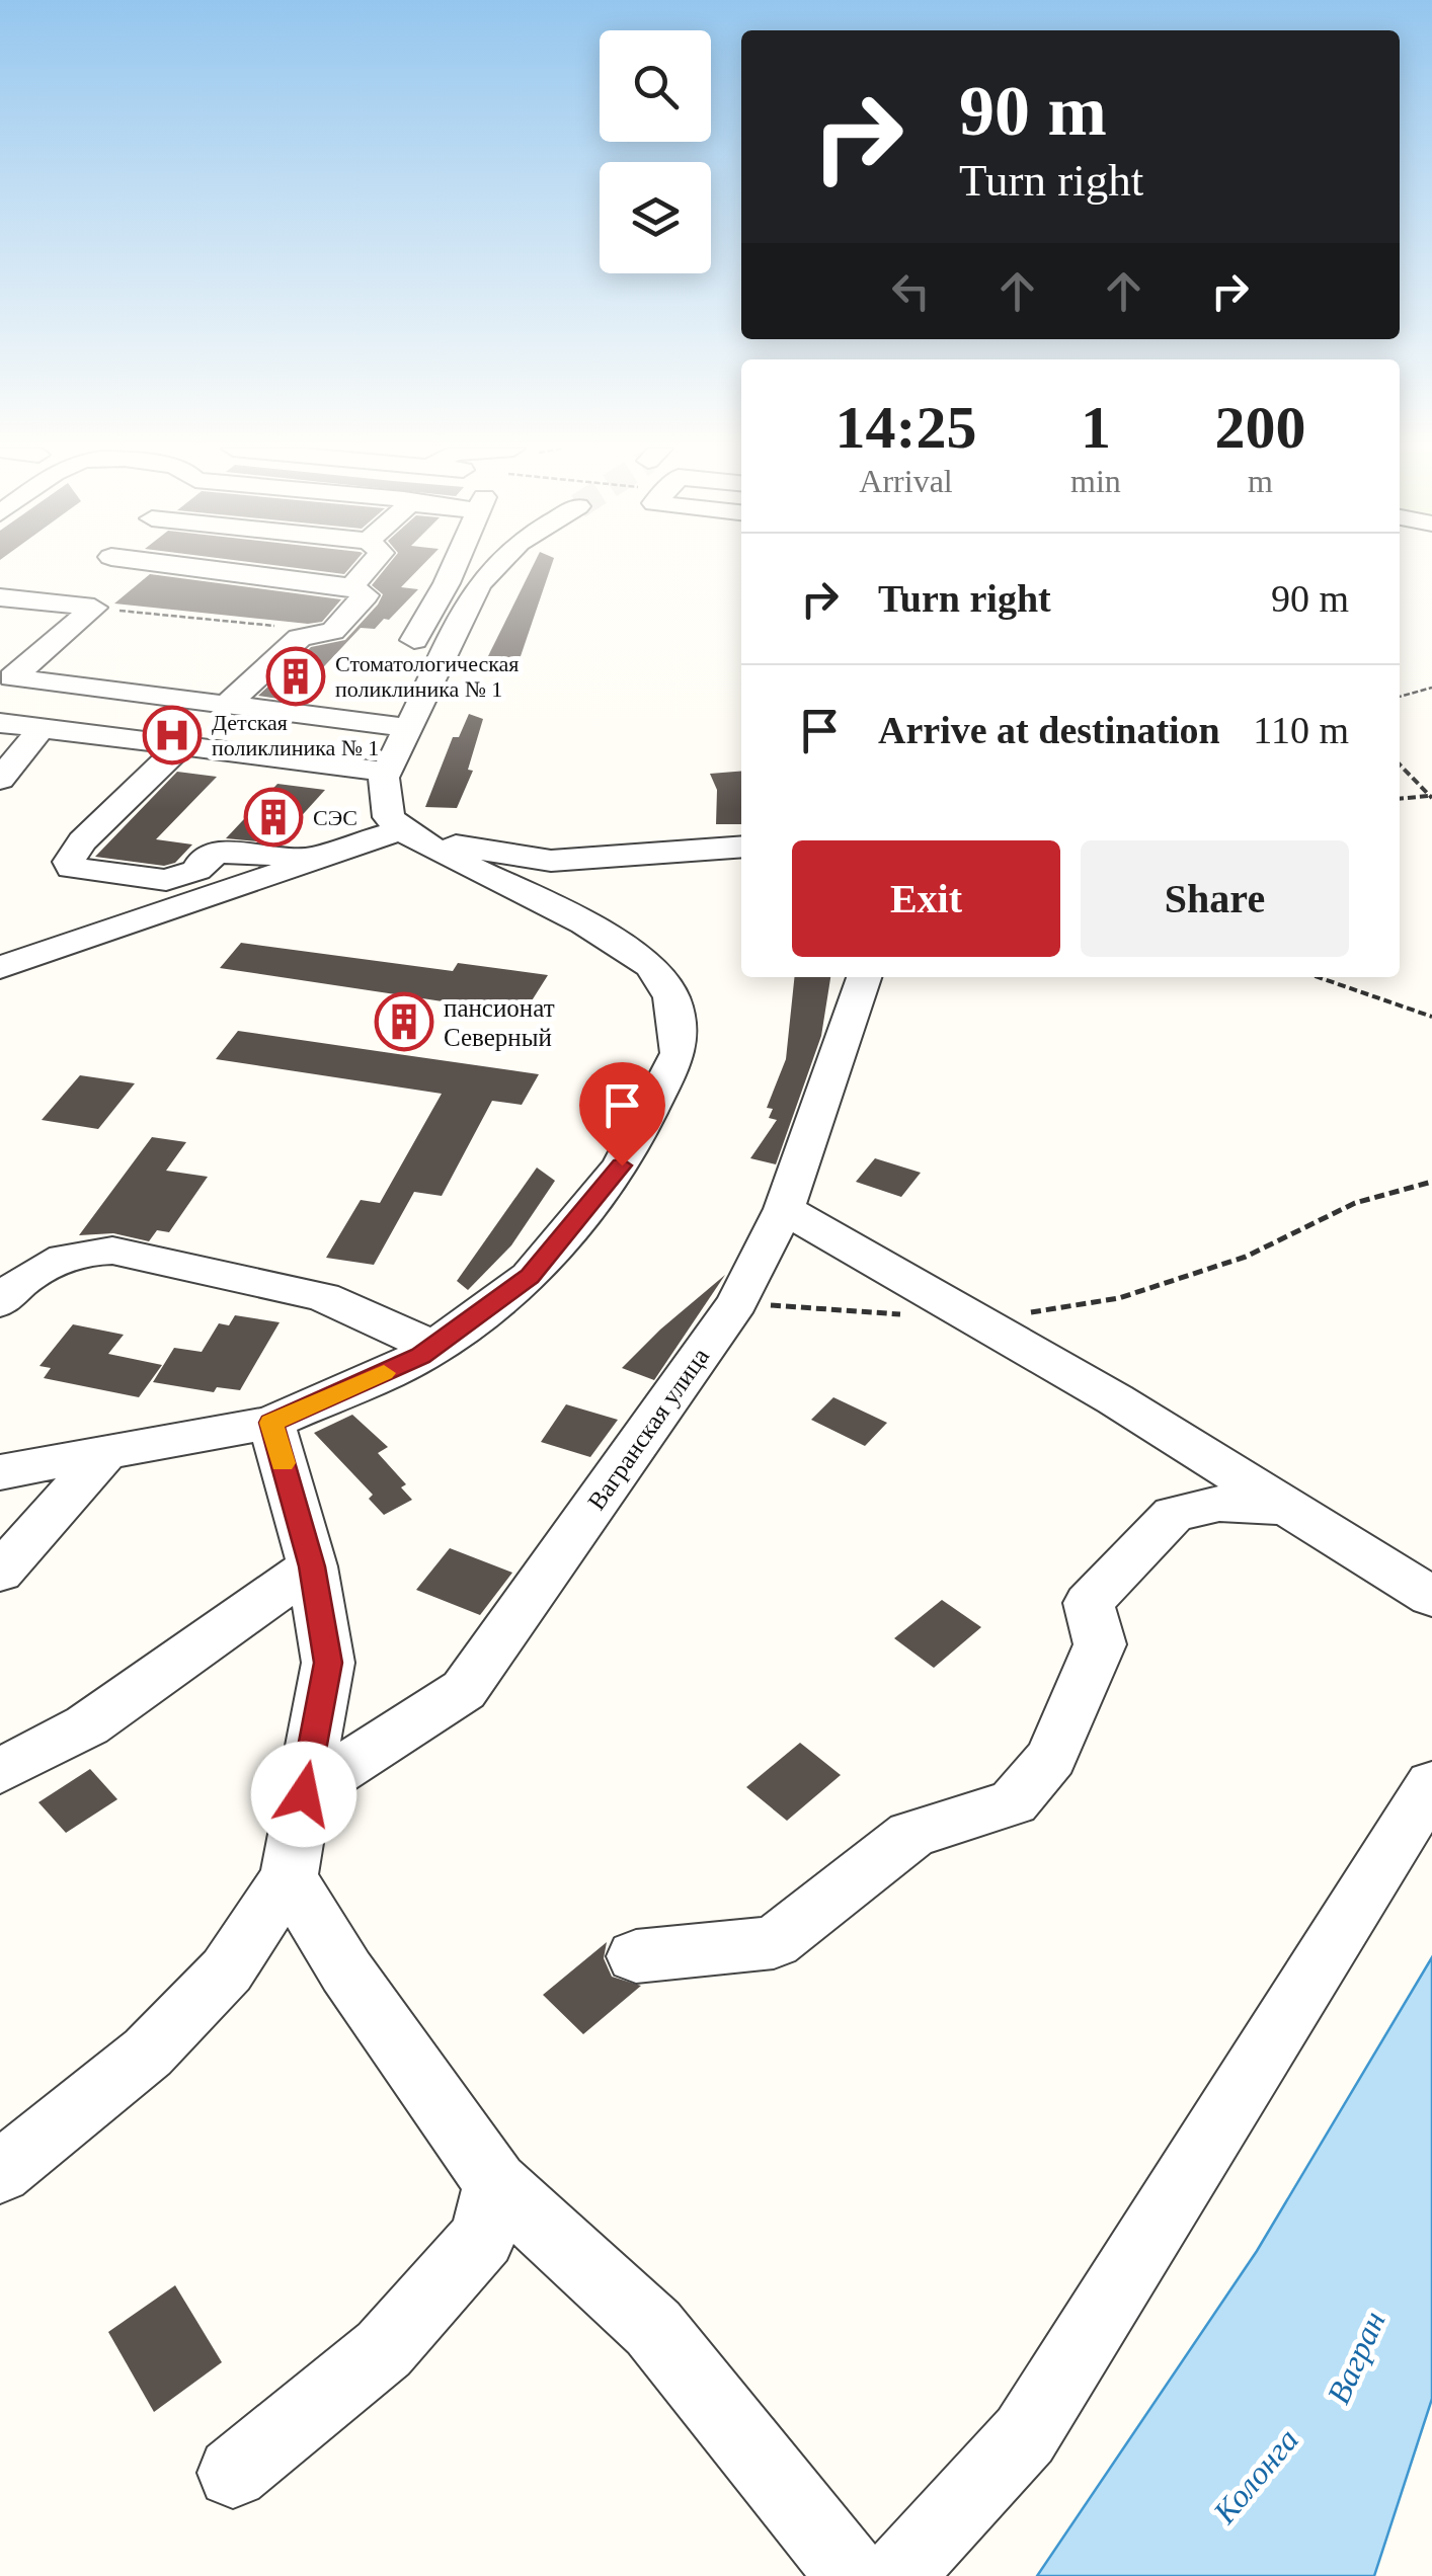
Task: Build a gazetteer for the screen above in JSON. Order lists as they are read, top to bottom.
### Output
{
  "streets": {
    "street": ["Вагранская улица"]
  },
  "water": ["Вагран", "Колонга"],
  "places": {
    "building": ["Стоматологическая поликлиника № 1", "СЭС", "пансионат Северный"],
    "hospital": ["Детская поликлиника № 1"]
  },
  "page": {
    "turn": ["90 m", "Turn right"],
    "eta": [
      "14:25",
      "Arrival",
      "1",
      "min",
      "200",
      "m"
    ],
    "list": [
      {
        "name": "Turn right",
        "value": "90 m"
      },
      {
        "name": "Arrive at destination",
        "value": "110 m"
      }
    ],
    "buttons": ["Exit", "Share"]
  }
}
